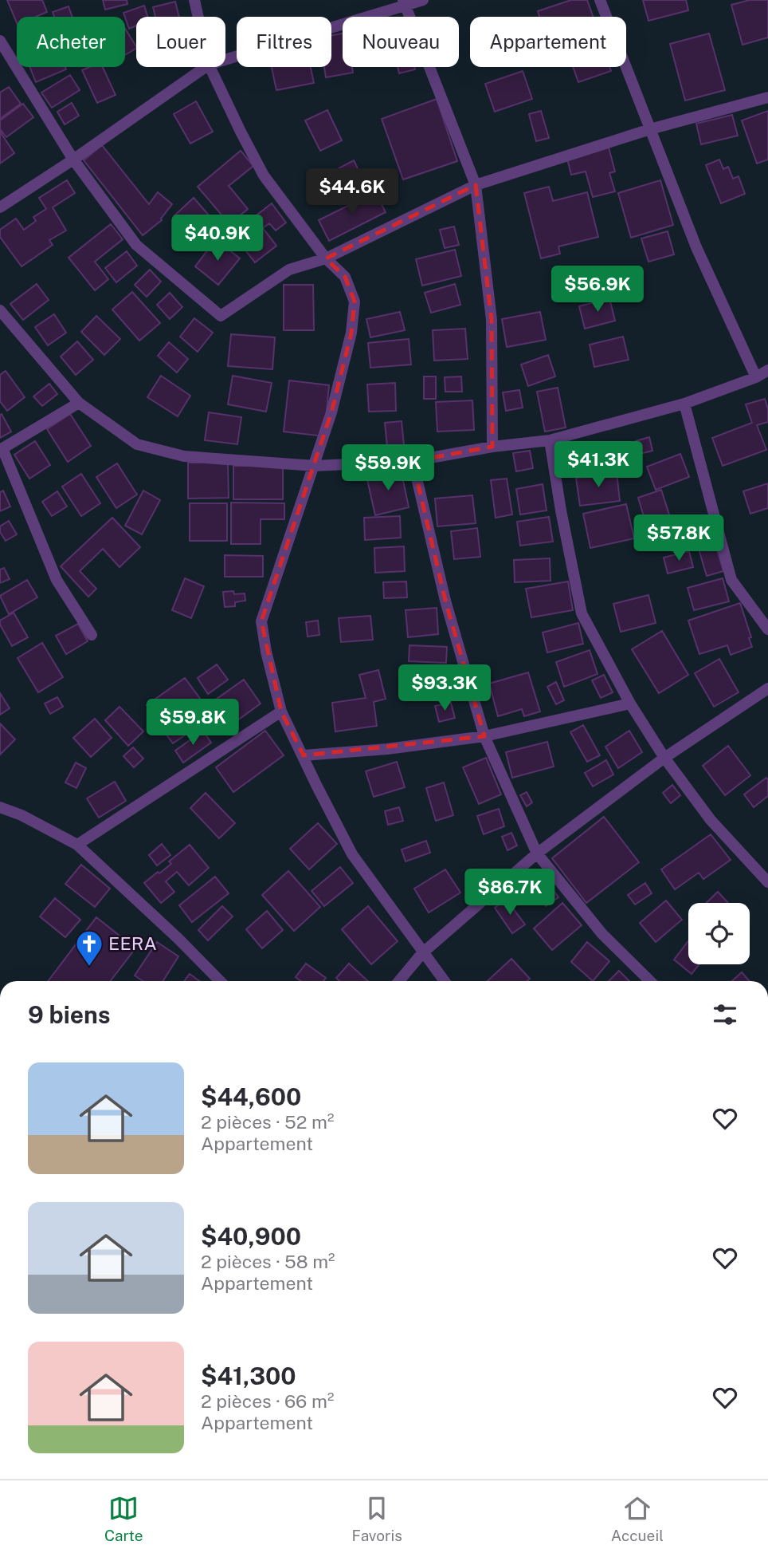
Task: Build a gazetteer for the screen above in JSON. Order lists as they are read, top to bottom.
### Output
{
  "places": {
    "church": ["EERA"]
  },
  "page": {
    "chip": [
      "Acheter",
      "Louer",
      "Filtres",
      "Nouveau",
      "Appartement"
    ],
    "price": [
      "$44.6K",
      "$40.9K",
      "$56.9K",
      "$41.3K",
      "$59.9K",
      "$57.8K",
      "$93.3K",
      "$59.8K",
      "$86.7K"
    ],
    "heading": "9 biens",
    "list": [
      {
        "name": "$44,600",
        "note": "2 pièces · 52 m² · Appartement"
      },
      {
        "name": "$40,900",
        "note": "2 pièces · 58 m² · Appartement"
      },
      {
        "name": "$41,300",
        "note": "2 pièces · 66 m² · Appartement"
      }
    ],
    "tabs": ["Carte", "Favoris", "Accueil"]
  }
}
